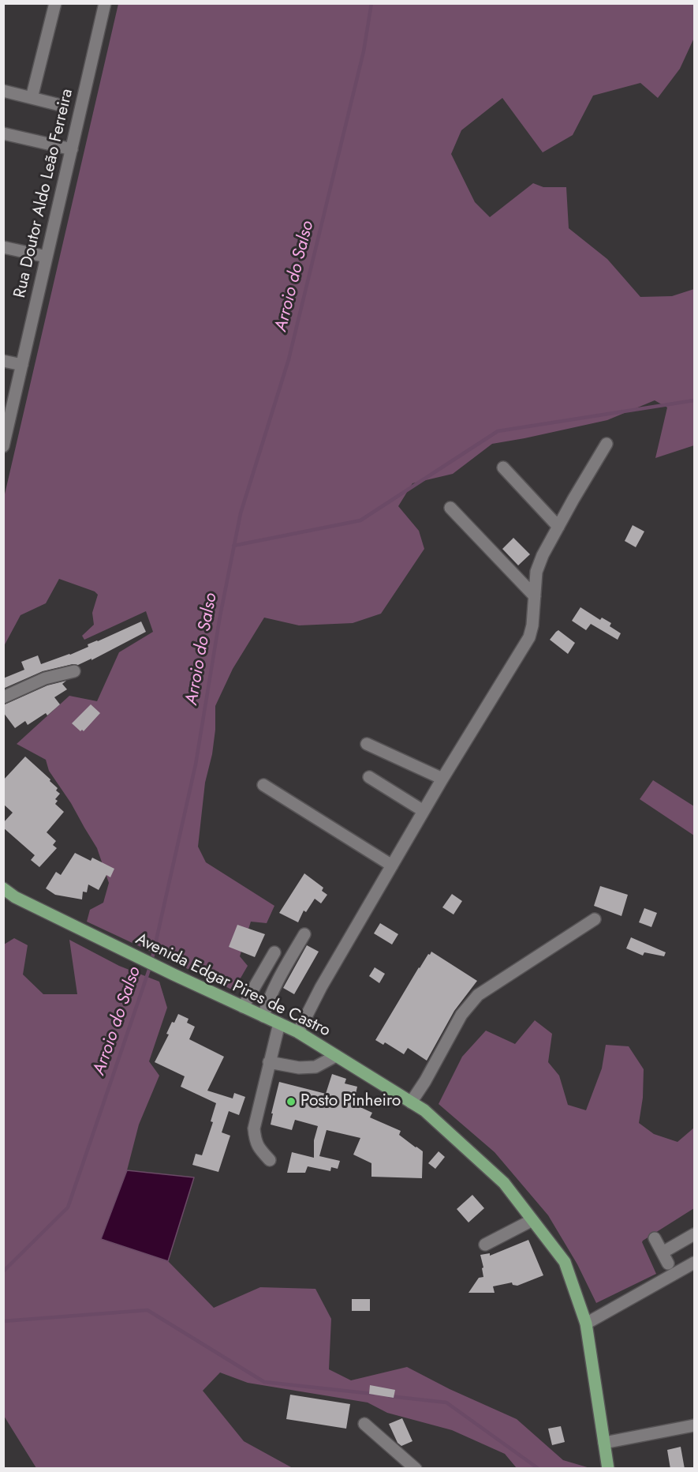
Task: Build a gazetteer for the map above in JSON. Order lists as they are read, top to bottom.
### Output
{
  "streets": {
    "main road": ["Avenida Edgar Pires de Castro"],
    "street": ["Rua Doutor Aldo Leão Ferreira"]
  },
  "water": ["Arroio do Salso"],
  "places": ["Posto Pinheiro"]
}
